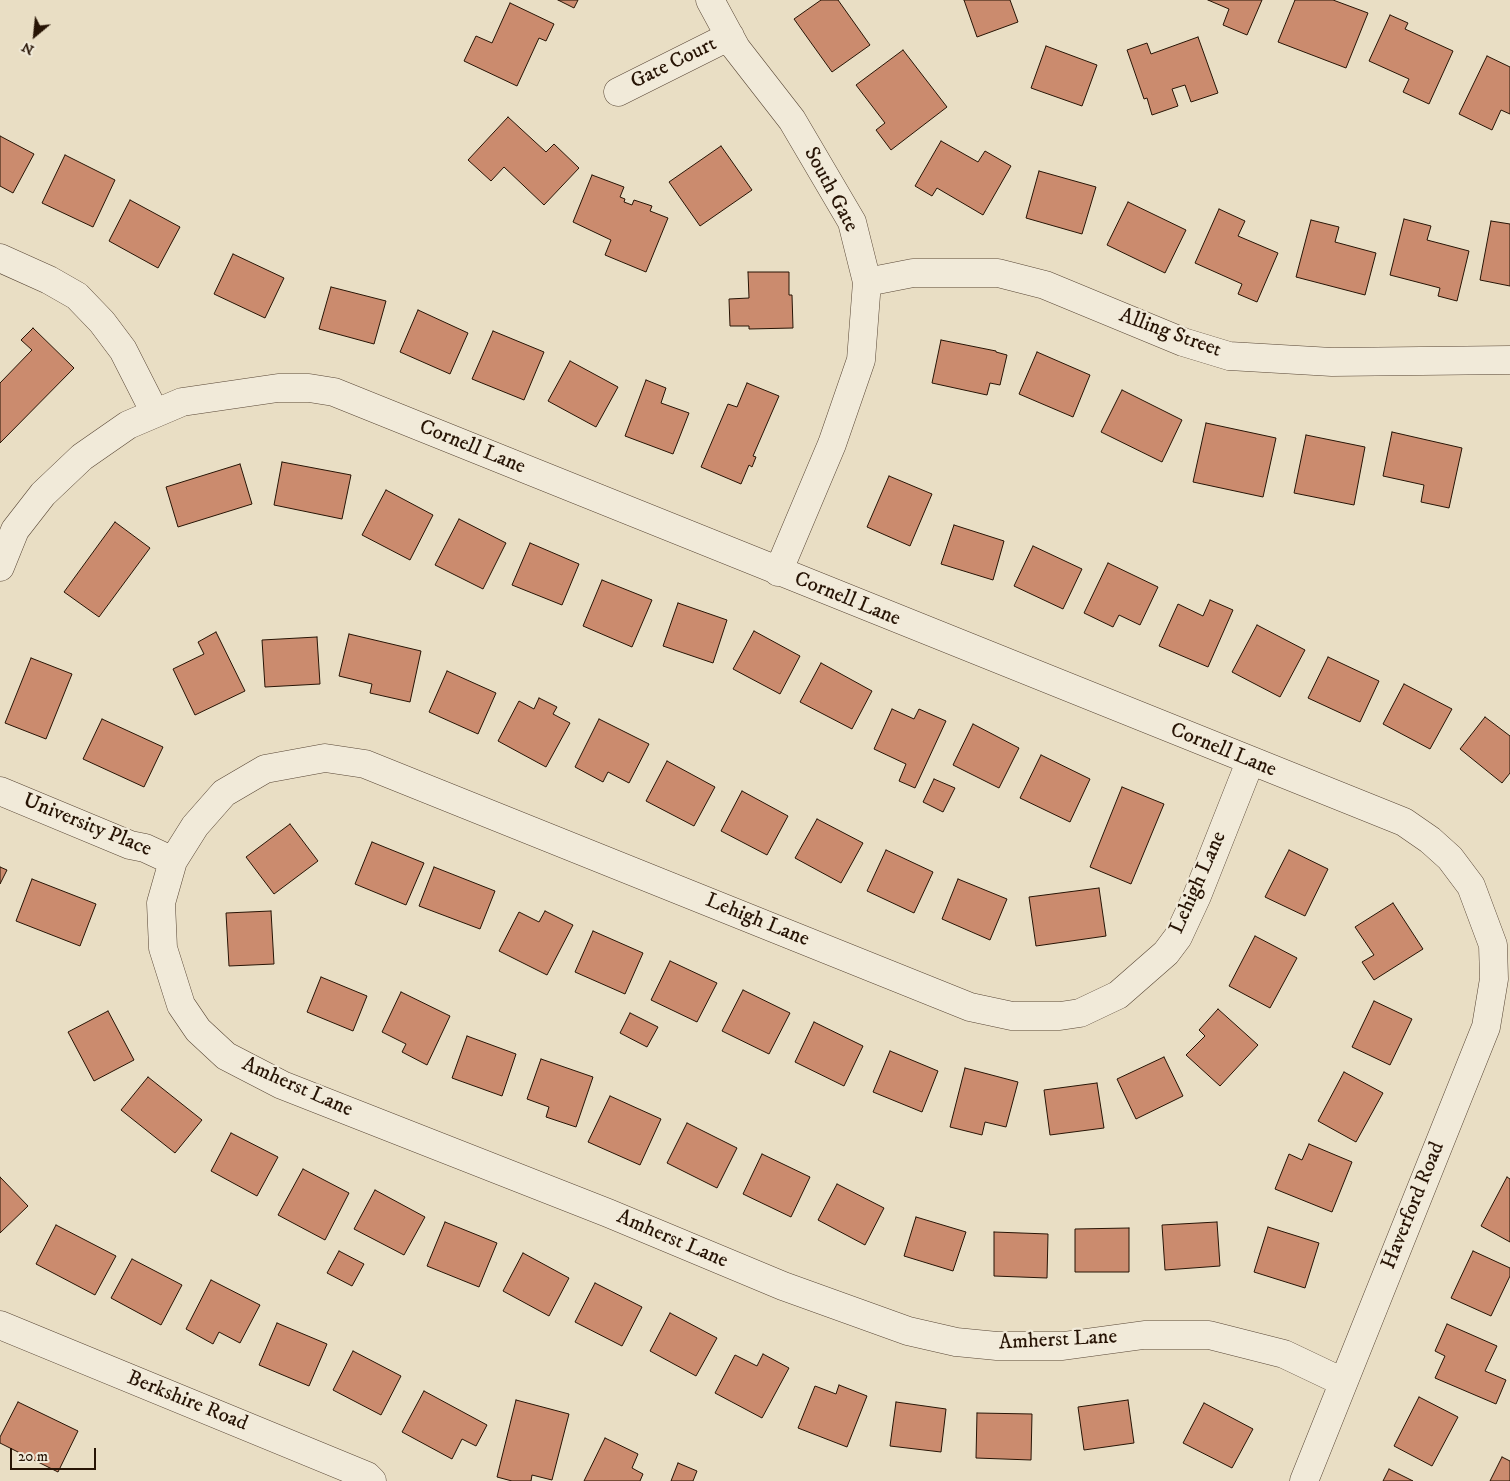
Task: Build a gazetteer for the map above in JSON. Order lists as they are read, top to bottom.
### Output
{
  "streets": {
    "street": [
      "Gate Court",
      "South Gate",
      "Alling Street",
      "Cornell Lane",
      "University Place",
      "Lehigh Lane",
      "Amherst Lane",
      "Haverford Road",
      "Berkshire Road"
    ]
  },
  "crossings": [
    ["Gate Court", "South Gate"],
    ["South Gate", "Alling Street"],
    ["South Gate", "Cornell Lane"],
    ["Cornell Lane", "Lehigh Lane"],
    ["Cornell Lane", "Haverford Road"],
    ["University Place", "Lehigh Lane"],
    ["University Place", "Amherst Lane"],
    ["Lehigh Lane", "Amherst Lane"],
    ["Amherst Lane", "Haverford Road"]
  ],
  "scale_bar": "20 m",
  "north": "bottom left"
}
